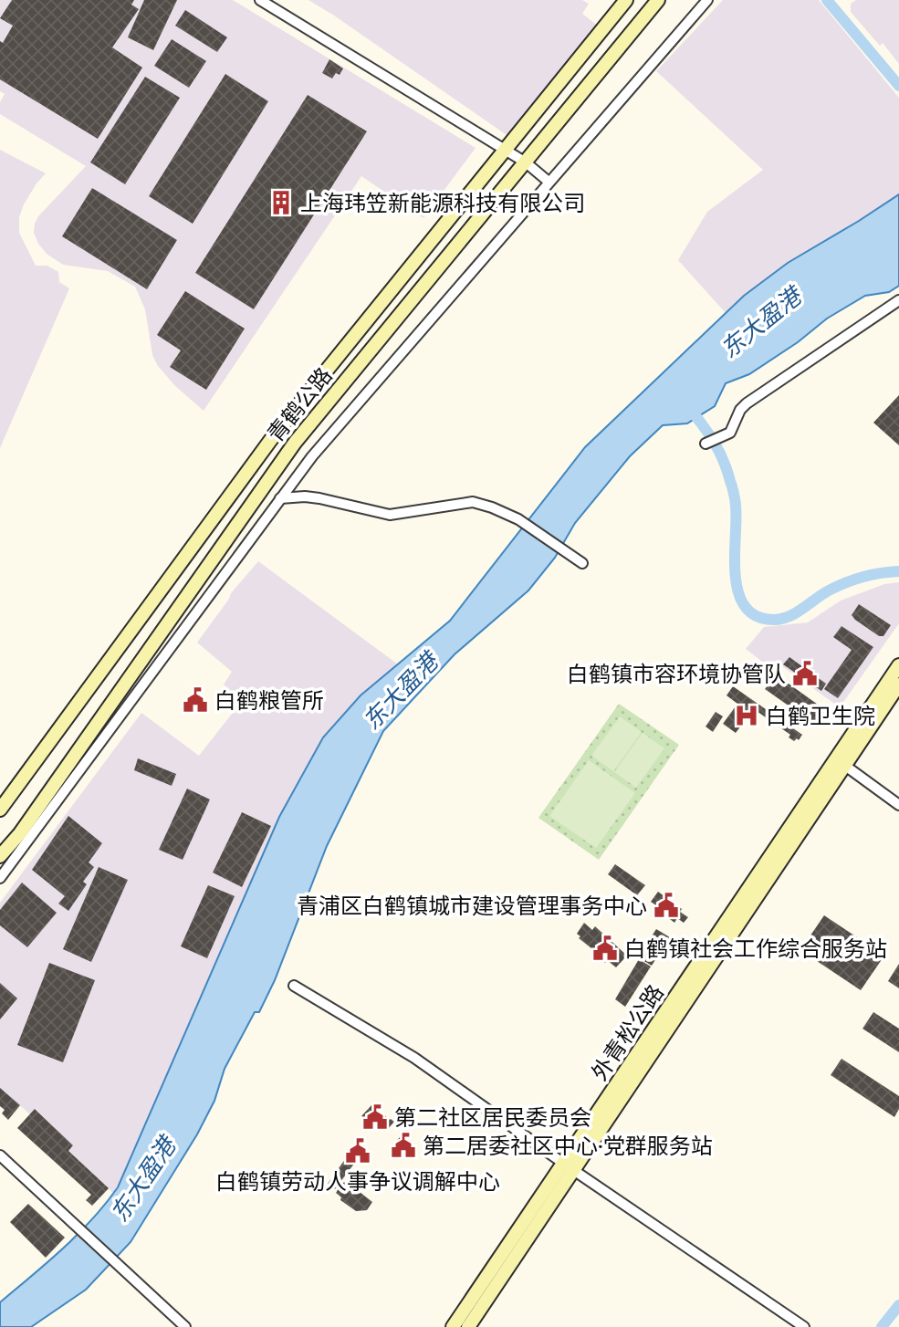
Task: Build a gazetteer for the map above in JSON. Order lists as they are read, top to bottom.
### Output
{
  "streets": {
    "main road": ["青鹤公路", "外青松公路"]
  },
  "water": ["东大盈港"],
  "places": {
    "building": ["上海玮笠新能源科技有限公司"],
    "public building": [
      "白鹤镇市容环境协管队",
      "白鹤粮管所",
      "青浦区白鹤镇城市建设管理事务中心",
      "白鹤镇社会工作综合服务站",
      "第二社区居民委员会",
      "第二居委社区中心·党群服务站",
      "白鹤镇劳动人事争议调解中心"
    ],
    "hospital": ["白鹤卫生院"]
  }
}
